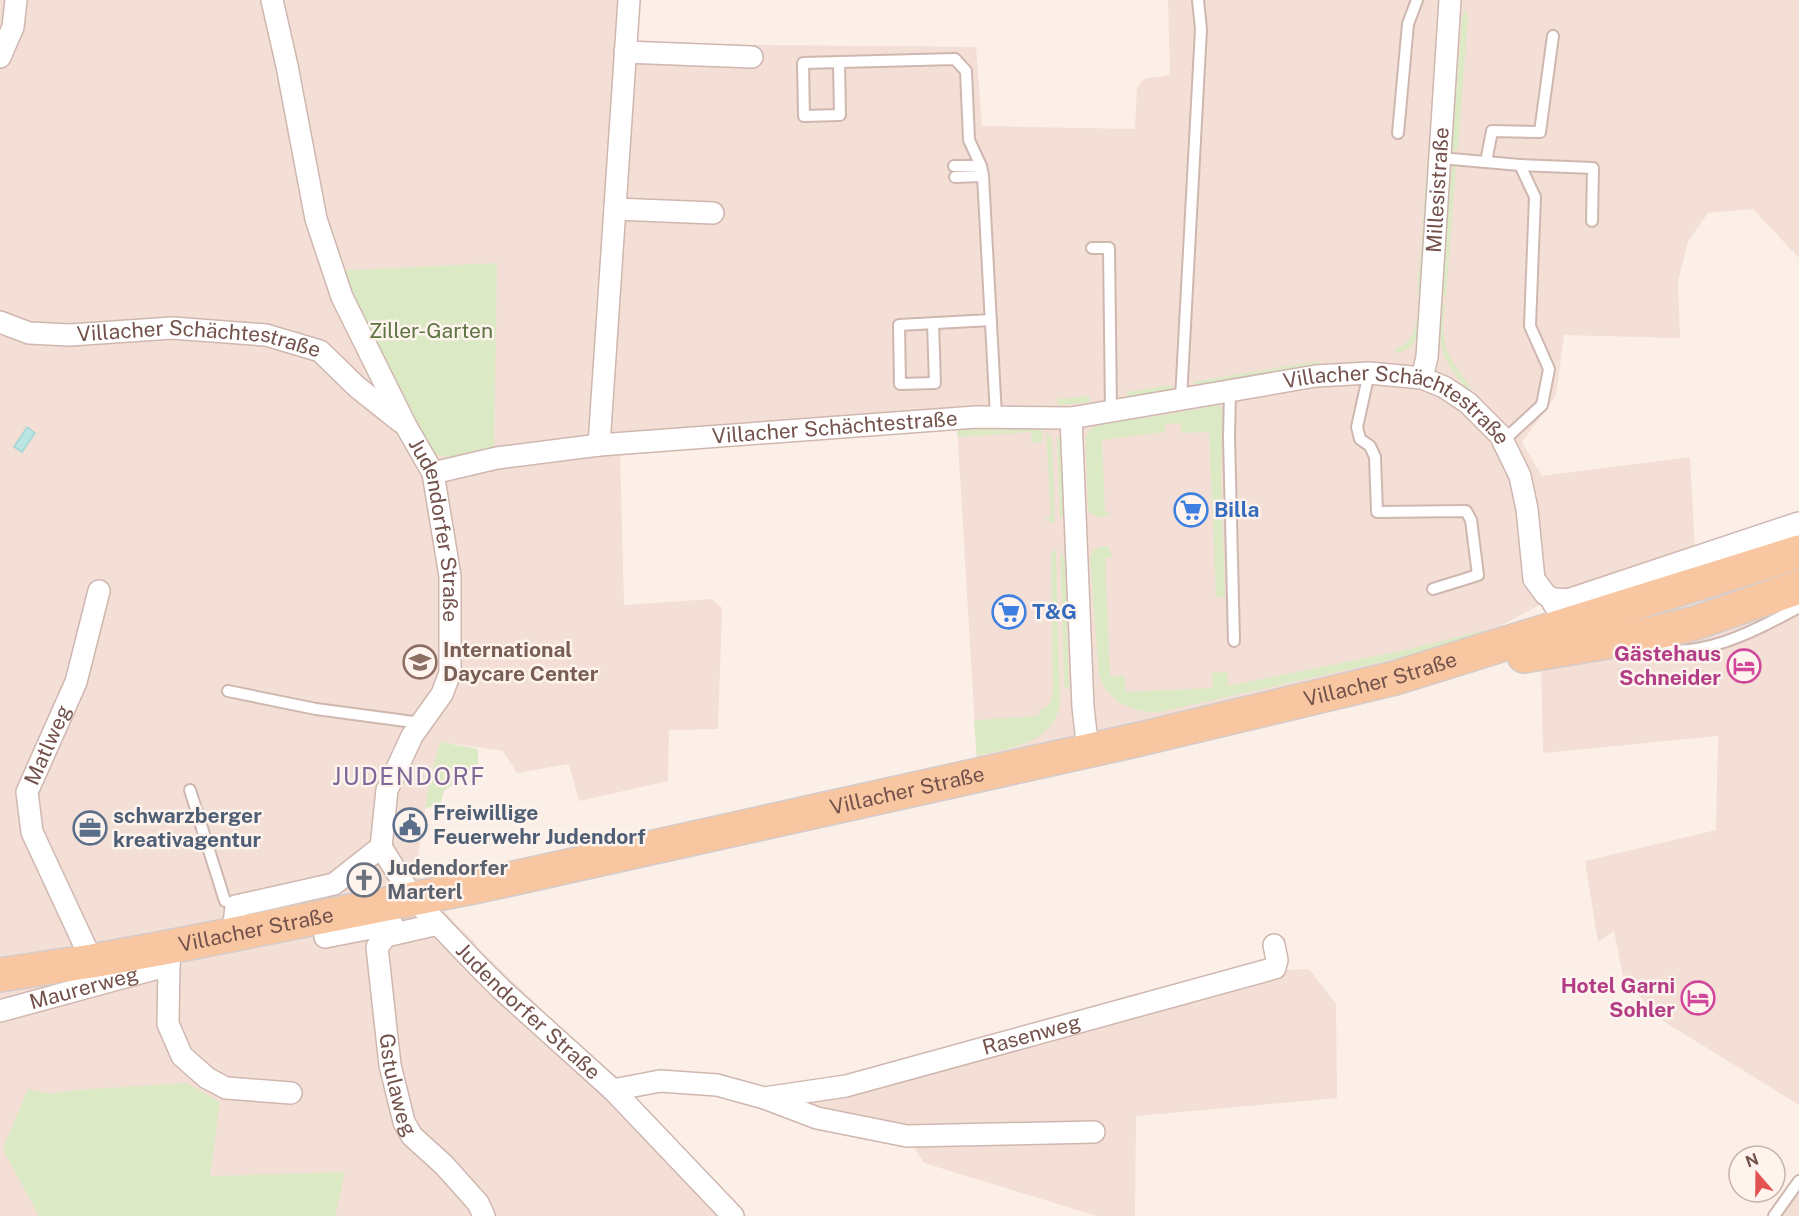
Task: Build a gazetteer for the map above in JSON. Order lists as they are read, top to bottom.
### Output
{
  "streets": {
    "main road": ["Villacher Straße"],
    "street": [
      "Millesistraße",
      "Villacher Schächtestraße",
      "Judendorfer Straße",
      "Matlweg",
      "Maurerweg",
      "Rasenweg",
      "Gstulaweg"
    ]
  },
  "crossings": [
    ["Millesistraße", "Villacher Schächtestraße"],
    ["Villacher Schächtestraße", "Judendorfer Straße"],
    ["Judendorfer Straße", "Villacher Straße"],
    ["Judendorfer Straße", "Rasenweg"],
    ["Villacher Straße", "Matlweg"],
    ["Villacher Straße", "Maurerweg"]
  ],
  "districts": ["JUDENDORF"],
  "parks": ["Ziller-Garten"],
  "places": {
    "supermarket": ["Billa", "T&G"],
    "school or university": ["International Daycare Center"],
    "hotel": ["Gästehaus Schneider", "Hotel Garni Sohler"],
    "public building": ["Freiwillige Feuerwehr Judendorf"],
    "office": ["schwarzberger kreativagentur"],
    "church": ["Judendorfer Marterl"]
  },
  "north": "top"
}
